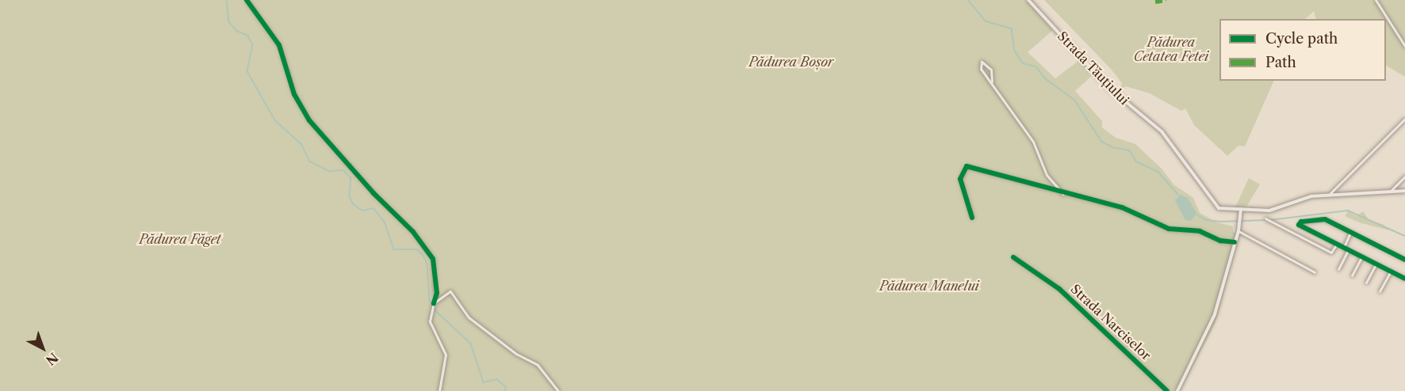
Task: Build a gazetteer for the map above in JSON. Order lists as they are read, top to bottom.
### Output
{
  "streets": {
    "main road": ["Strada Tăuțiului"],
    "street": ["Strada Narciselor"]
  },
  "parks": [
    "Pădurea Cetatea Fetei",
    "Pădurea Boșor",
    "Pădurea Făget",
    "Pădurea Manelui"
  ],
  "legend": ["Cycle path", "Path"],
  "north": "bottom right"
}
